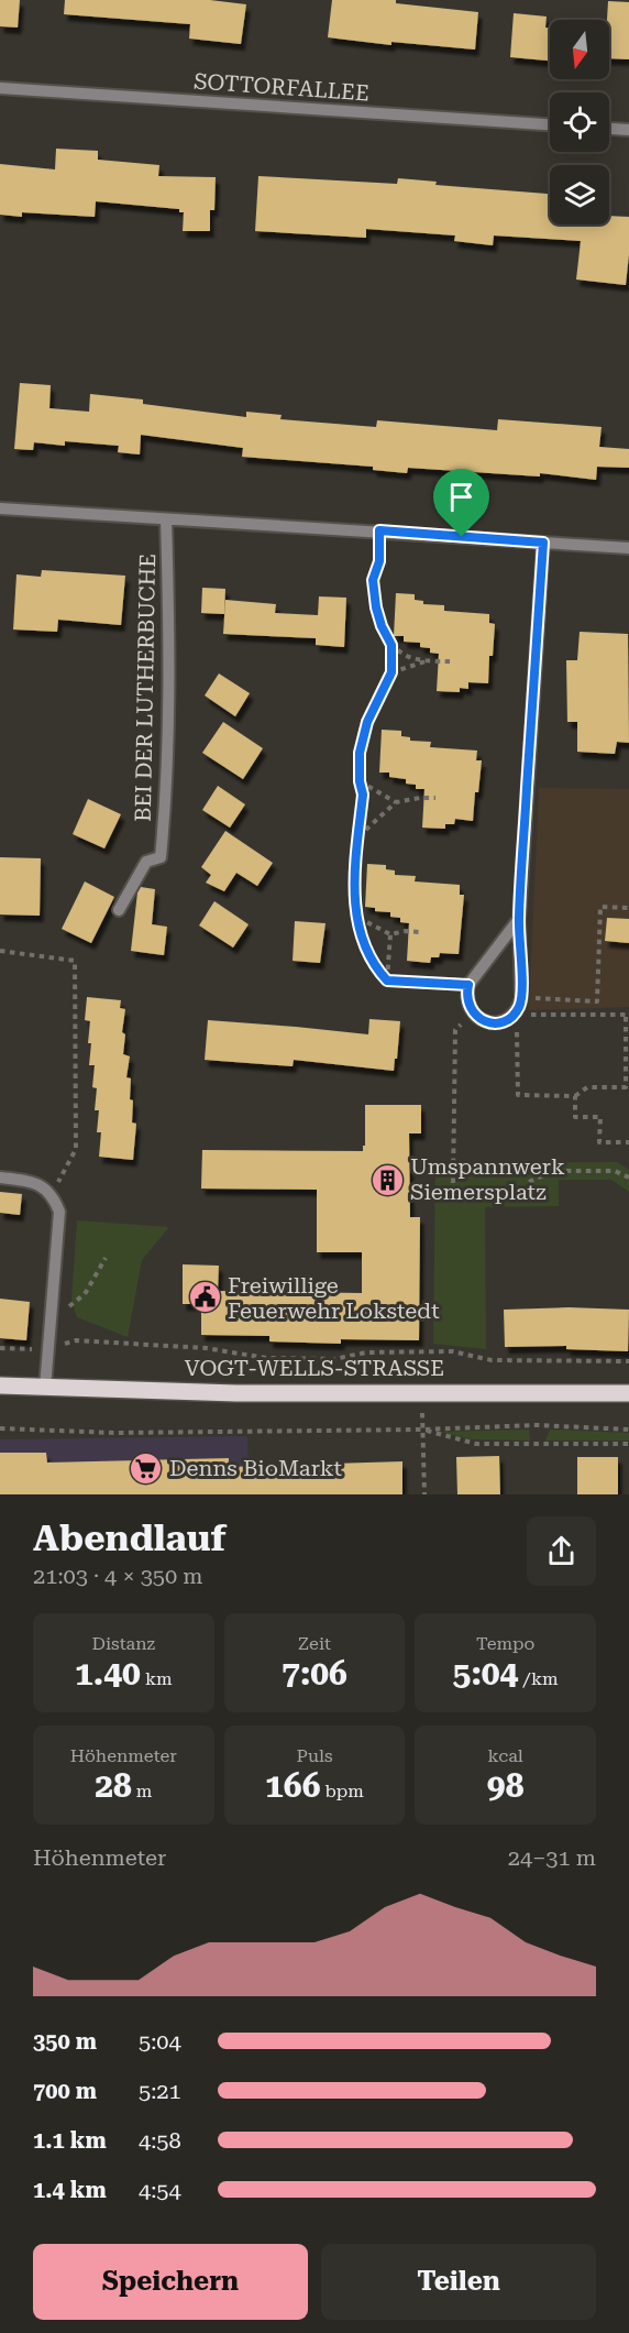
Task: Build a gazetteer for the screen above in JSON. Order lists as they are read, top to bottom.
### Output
{
  "streets": {
    "main road": ["VOGT-WELLS-STRASSE"],
    "street": ["SOTTORFALLEE", "BEI DER LUTHERBUCHE"]
  },
  "places": {
    "building": ["Umspannwerk Siemersplatz"],
    "public building": ["Freiwillige Feuerwehr Lokstedt"],
    "supermarket": ["Denns BioMarkt"]
  },
  "north": "bottom",
  "page": {
    "heading": ["Abendlauf", "21:03 · 4 × 350 m"],
    "stats": [
      ["Distanz", "1.40 km"],
      ["Zeit", "7:06"],
      ["Tempo", "5:04 /km"],
      ["Höhenmeter", "28 m"],
      ["Puls", "166 bpm"],
      ["kcal", "98"]
    ],
    "chart": ["Höhenmeter", "24–31 m"],
    "list": [
      {
        "name": "350 m",
        "note": "5:04"
      },
      {
        "name": "700 m",
        "note": "5:21"
      },
      {
        "name": "1.1 km",
        "note": "4:58"
      },
      {
        "name": "1.4 km",
        "note": "4:54"
      }
    ],
    "buttons": ["Speichern", "Teilen"]
  }
}
